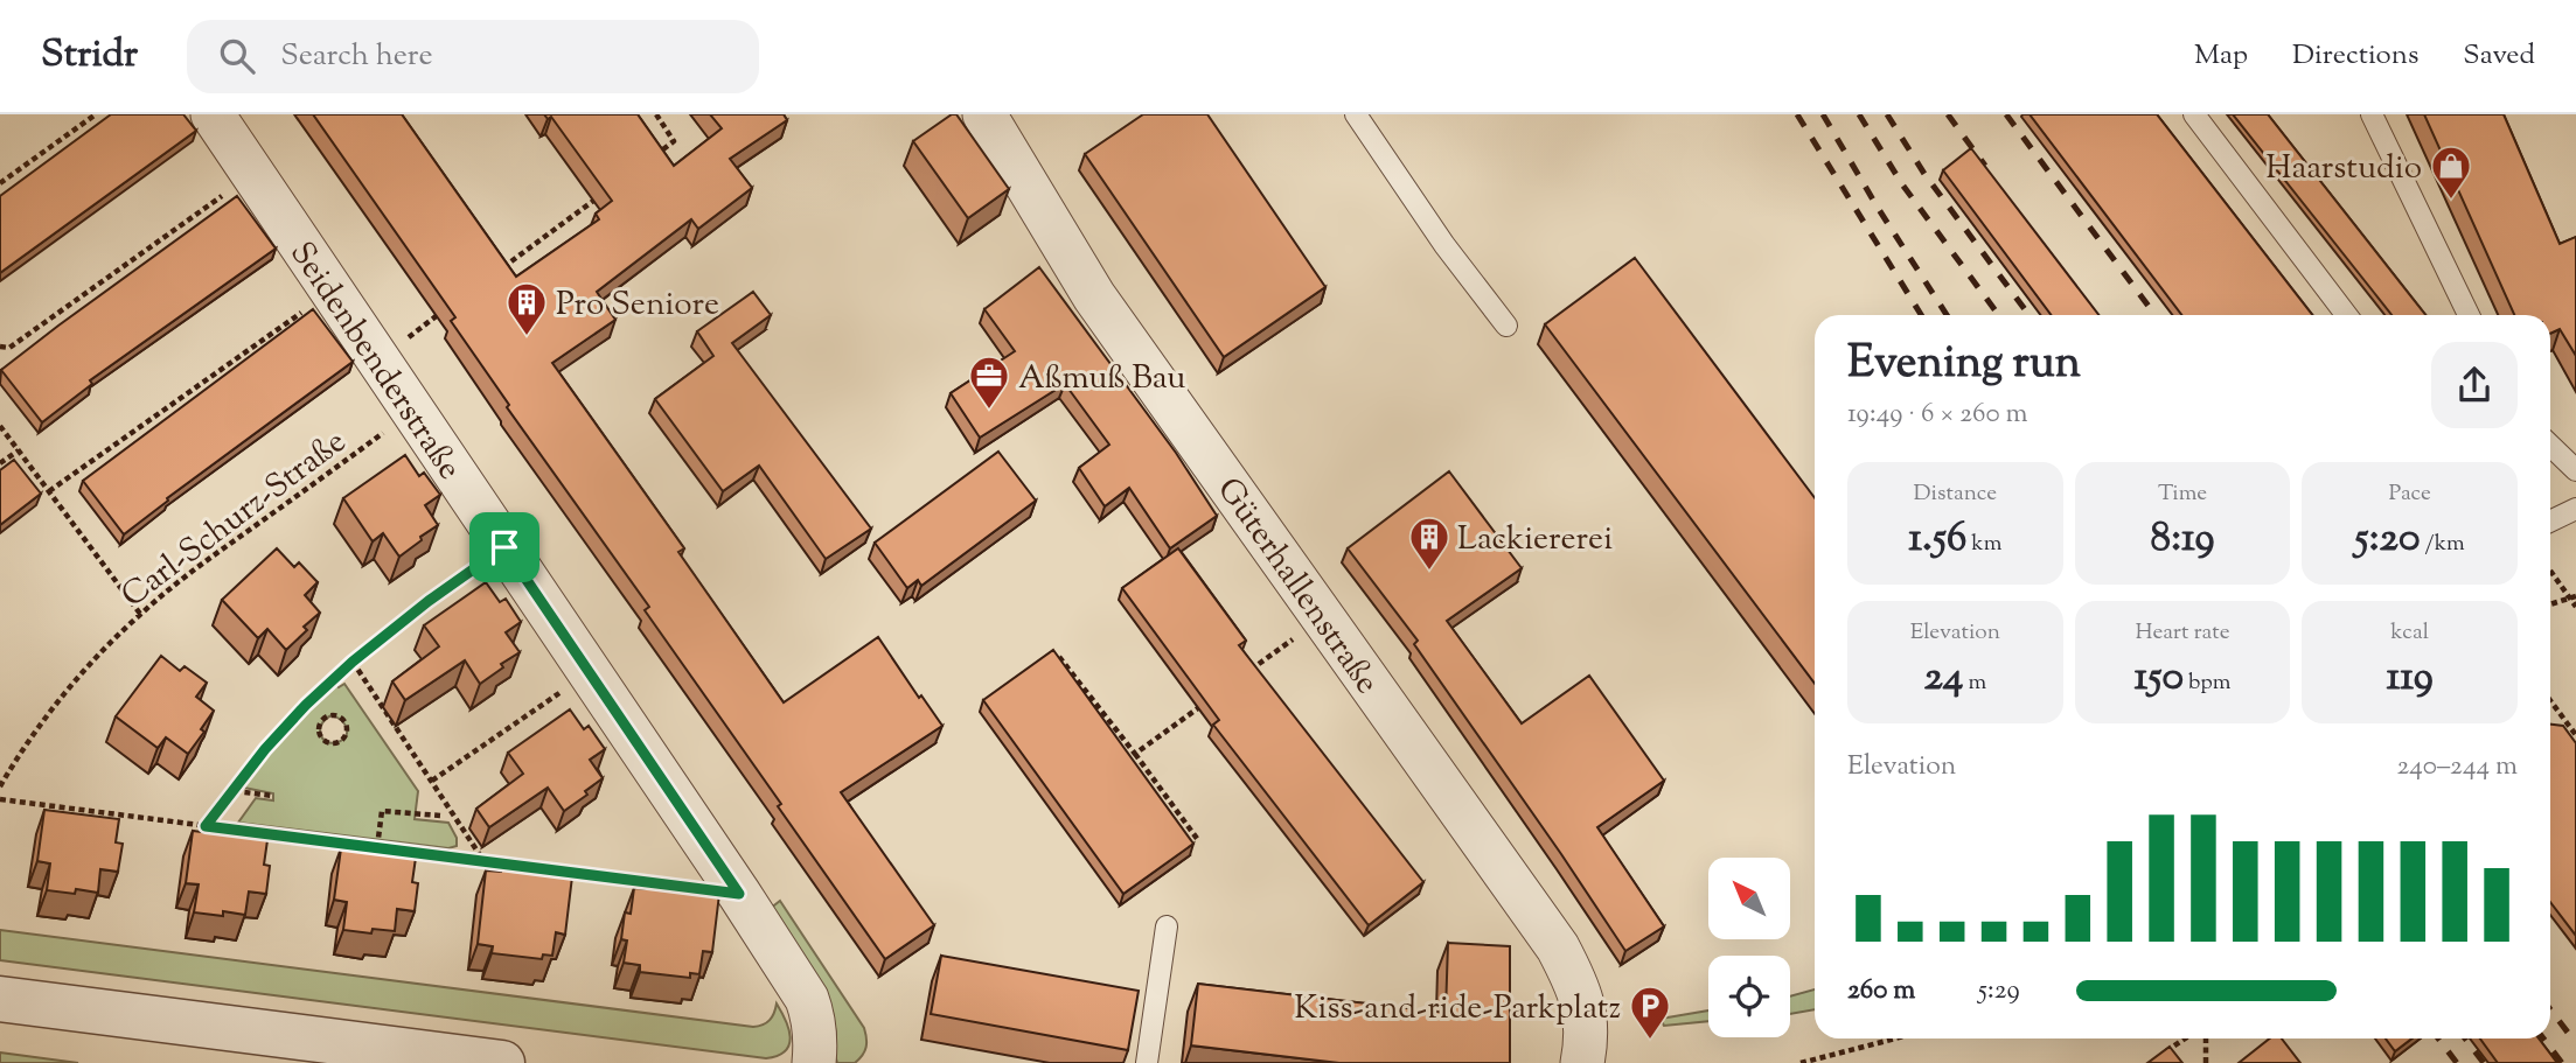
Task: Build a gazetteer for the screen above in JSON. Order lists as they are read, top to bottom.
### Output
{
  "streets": {
    "street": ["Seidenbenderstraße", "Güterhallenstraße"],
    "path": ["Carl-Schurz-Straße"]
  },
  "crossings": [
    ["Seidenbenderstraße", "Carl-Schurz-Straße"]
  ],
  "places": {
    "shop": ["Haarstudio"],
    "building": ["Pro Seniore", "Lackiererei"],
    "office": ["Aßmuß Bau"],
    "parking": ["Kiss-and-ride-Parkplatz"]
  },
  "north": "top left",
  "page": {
    "header": "Stridr",
    "search": "Search here",
    "nav": ["Map", "Directions", "Saved"],
    "heading": ["Evening run", "19:49 · 6 × 260 m"],
    "stats": [
      ["Distance", "1.56 km"],
      ["Time", "8:19"],
      ["Pace", "5:20 /km"],
      ["Elevation", "24 m"],
      ["Heart rate", "150 bpm"],
      ["kcal", "119"]
    ],
    "chart": ["Elevation", "240–244 m"],
    "list": [
      {
        "name": "260 m",
        "note": "5:29"
      }
    ]
  }
}
